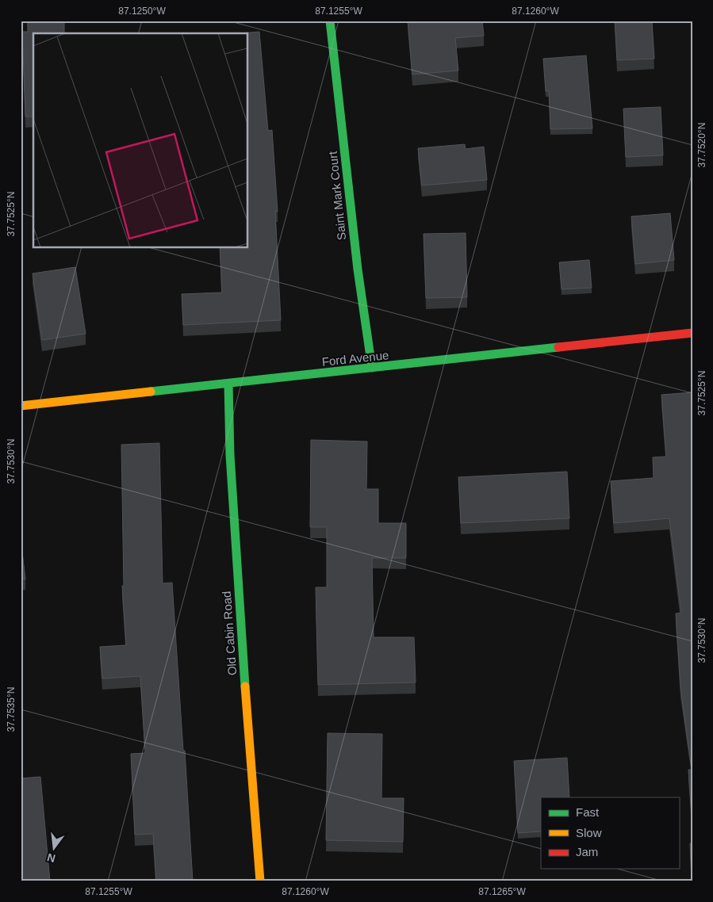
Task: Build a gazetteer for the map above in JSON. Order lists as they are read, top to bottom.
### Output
{
  "streets": {
    "street": ["Saint Mark Court", "Ford Avenue", "Old Cabin Road"]
  },
  "crossings": [
    ["Saint Mark Court", "Ford Avenue"],
    ["Ford Avenue", "Old Cabin Road"]
  ],
  "legend": ["Fast", "Slow", "Jam"],
  "north": "bottom",
  "coordinates": [
    "87.1250°W",
    "87.1255°W",
    "87.1260°W",
    "37.7520°N",
    "37.7525°N",
    "37.7530°N",
    "37.7535°N",
    "87.1265°W"
  ]
}
